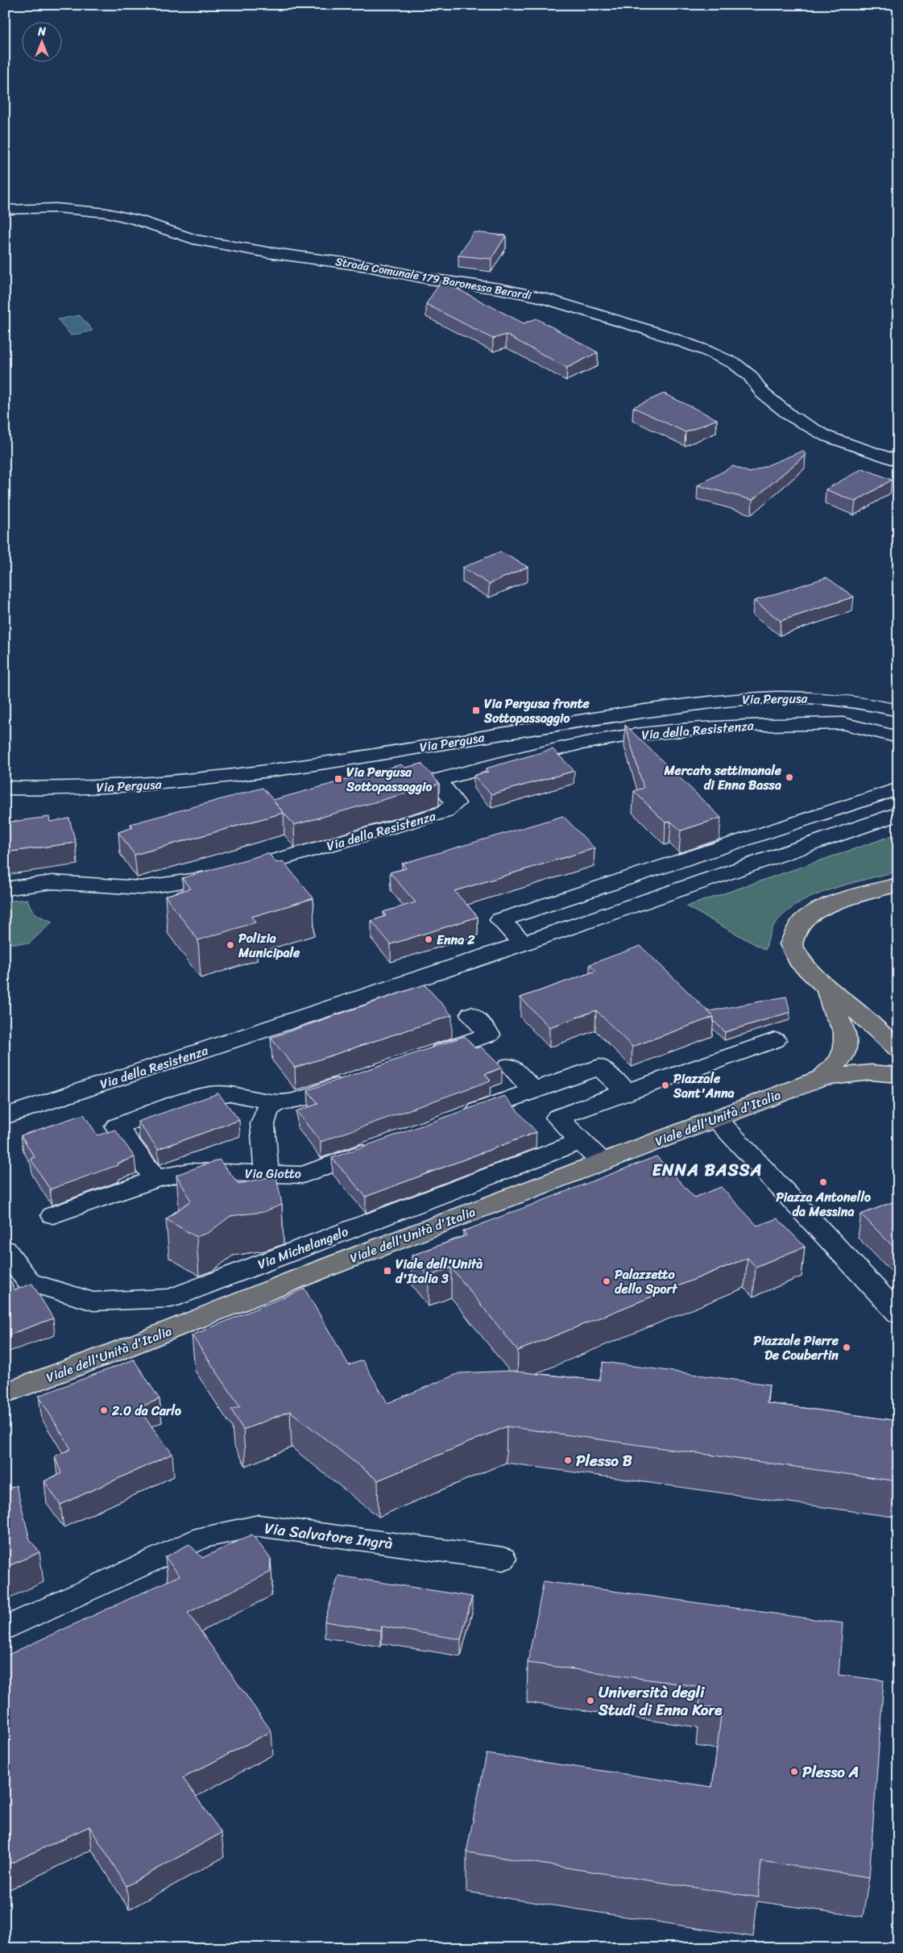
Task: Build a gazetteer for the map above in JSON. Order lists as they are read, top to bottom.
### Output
{
  "streets": {
    "main road": ["Viale dell'Unità d'Italia"],
    "street": [
      "Strada Comunale 179 Baronessa Berardi",
      "Via Pergusa",
      "Via della Resistenza",
      "Via Giotto",
      "Via Michelangelo",
      "Via Salvatore Ingrà"
    ]
  },
  "districts": ["ENNA BASSA"],
  "places": {
    "transit": ["Via Pergusa fronte Sottopassaggio", "Via Pergusa Sottopassaggio", "Viale dell'Unità d'Italia 3"],
    "other": [
      "Mercato settimanale di Enna Bassa",
      "Enna 2",
      "Polizia Municipale",
      "Piazzale Sant'Anna",
      "Piazza Antonello da Messina",
      "Palazzetto dello Sport",
      "Piazzale Pierre De Coubertin",
      "2.0 da Carlo",
      "Plesso B",
      "Università degli Studi di Enna Kore",
      "Plesso A"
    ]
  },
  "north": "top"
}
